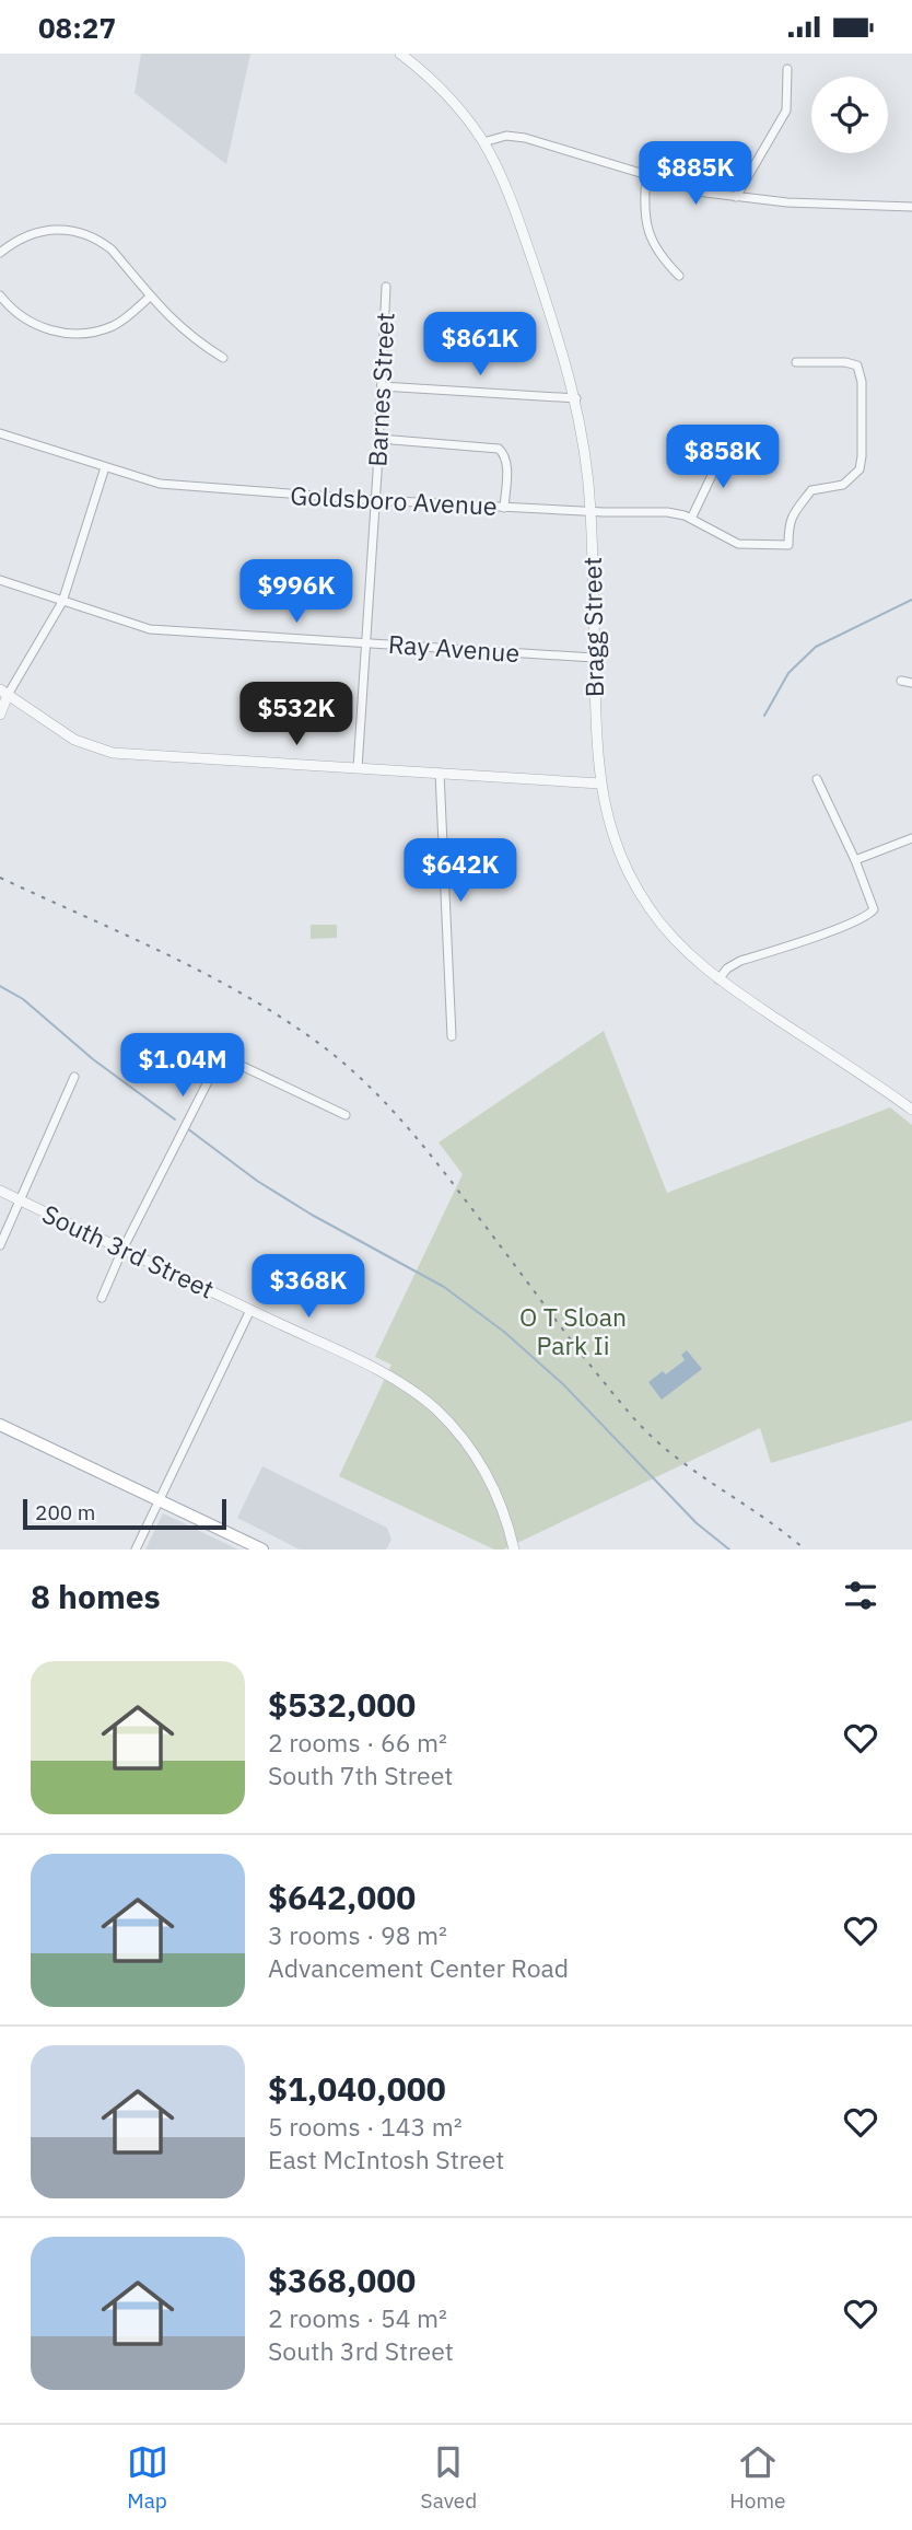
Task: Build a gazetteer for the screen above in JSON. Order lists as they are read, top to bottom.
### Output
{
  "streets": {
    "street": [
      "Barnes Street",
      "Goldsboro Avenue",
      "Bragg Street",
      "Ray Avenue",
      "South 3rd Street"
    ]
  },
  "crossings": [
    ["Barnes Street", "Goldsboro Avenue"],
    ["Barnes Street", "Ray Avenue"],
    ["Goldsboro Avenue", "Bragg Street"],
    ["Bragg Street", "Ray Avenue"]
  ],
  "parks": ["O T Sloan Park Ii"],
  "scale_bar": "200 m",
  "page": {
    "status": "08:27",
    "price": [
      "$885K",
      "$861K",
      "$858K",
      "$996K",
      "$532K",
      "$642K",
      "$1.04M",
      "$368K"
    ],
    "scale": "200 m",
    "heading": "8 homes",
    "list": [
      {
        "name": "$532,000",
        "note": "2 rooms · 66 m² · South 7th Street"
      },
      {
        "name": "$642,000",
        "note": "3 rooms · 98 m² · Advancement Center Road"
      },
      {
        "name": "$1,040,000",
        "note": "5 rooms · 143 m² · East McIntosh Street"
      },
      {
        "name": "$368,000",
        "note": "2 rooms · 54 m² · South 3rd Street"
      }
    ],
    "tabs": ["Map", "Saved", "Home"]
  }
}
